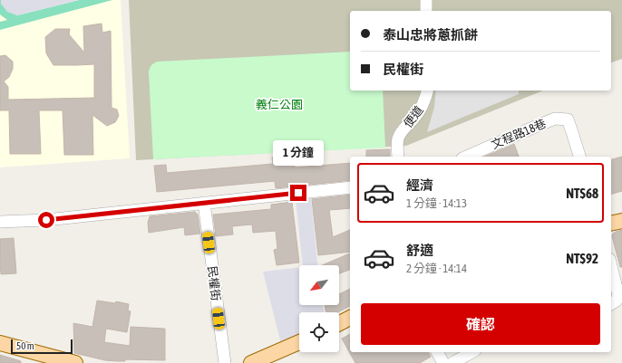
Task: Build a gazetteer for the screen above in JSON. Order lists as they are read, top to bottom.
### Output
{
  "streets": {
    "street": ["便道", "文程路18巷", "民權街"]
  },
  "parks": ["義仁公園"],
  "scale_bar": "50 m",
  "north": "bottom left",
  "page": {
    "banner": ["泰山忠將蔥抓餅", "民權街"],
    "bubble": "1 分鐘",
    "list": [
      {
        "name": "經濟",
        "note": "1 分鐘 · 14:13",
        "value": "NT$68"
      },
      {
        "name": "舒適",
        "note": "2 分鐘 · 14:14",
        "value": "NT$92"
      }
    ],
    "buttons": "確認",
    "scale": "50 m"
  }
}
